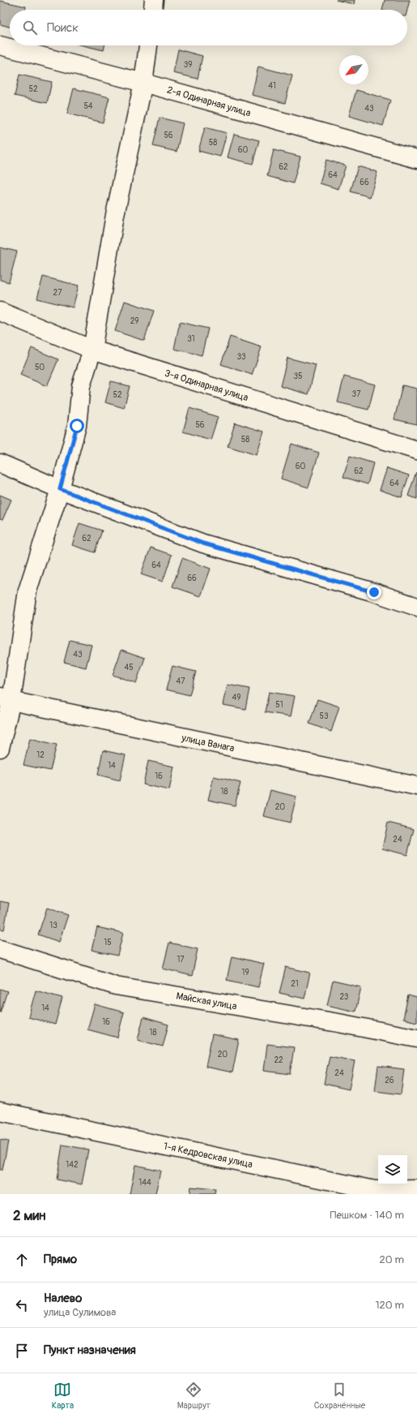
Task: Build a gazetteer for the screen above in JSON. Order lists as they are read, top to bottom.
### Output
{
  "streets": {
    "street": [
      "2-я Одинарная улица",
      "3-я Одинарная улица",
      "улица Ванага",
      "Майская улица",
      "1-я Кедровская улица"
    ]
  },
  "house_numbers": [
    "39",
    "41",
    "52",
    "54",
    "43",
    "56",
    "58",
    "60",
    "62",
    "64",
    "66",
    "27",
    "29",
    "31",
    "33",
    "50",
    "35",
    "37",
    "52",
    "56",
    "58",
    "60",
    "62",
    "64",
    "62",
    "64",
    "66",
    "43",
    "45",
    "47",
    "49",
    "51",
    "53",
    "12",
    "14",
    "16",
    "18",
    "20",
    "24",
    "13",
    "15",
    "17",
    "19",
    "21",
    "23",
    "14",
    "16",
    "18",
    "20",
    "22",
    "24",
    "26",
    "142",
    "144"
  ],
  "north": "bottom left",
  "page": {
    "search": "Поиск",
    "heading": ["2 мин", "Пешком · 140 m"],
    "list": [
      ["Прямо", "20 m"],
      ["Налево", "улица Сулимова", "120 m"],
      "Пункт назначения"
    ],
    "nav": ["Карта", "Маршрут", "Сохранённые"]
  }
}
